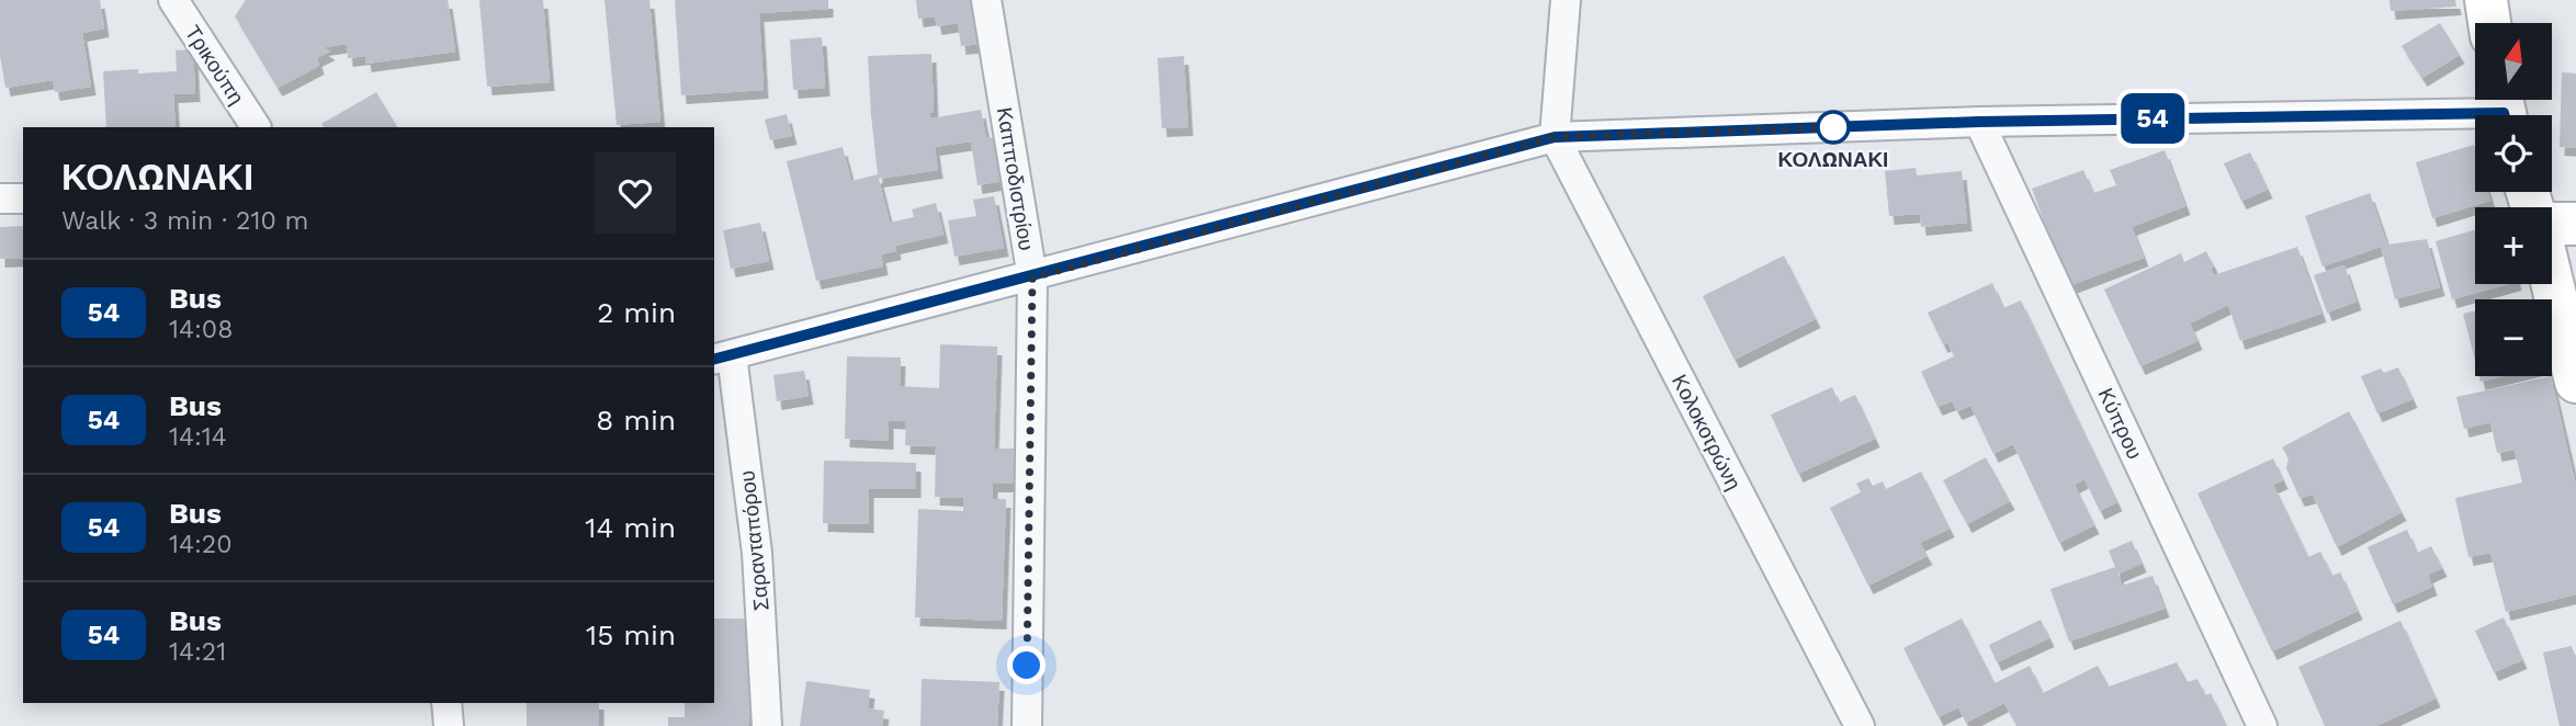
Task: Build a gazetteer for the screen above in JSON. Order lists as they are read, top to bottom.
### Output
{
  "streets": {
    "street": [
      "Τρικούπη",
      "Καπποδιστρίου",
      "Κύπρου",
      "Κολοκοτρώνη",
      "Σαρανταπόρου"
    ]
  },
  "places": ["ΚΟΛΩΝΑΚΙ"],
  "lines": ["bus line 54"],
  "north": "top",
  "page": {
    "on_map": "54",
    "map_buttons": ["+", "−"],
    "heading": ["ΚΟΛΩΝΑΚΙ", "Walk · 3 min · 210 m"],
    "list": [
      {
        "mark": "54",
        "name": "Bus",
        "note": "14:08",
        "value": "2 min"
      },
      {
        "mark": "54",
        "name": "Bus",
        "note": "14:14",
        "value": "8 min"
      },
      {
        "mark": "54",
        "name": "Bus",
        "note": "14:20",
        "value": "14 min"
      },
      {
        "mark": "54",
        "name": "Bus",
        "note": "14:21",
        "value": "15 min"
      }
    ]
  }
}
